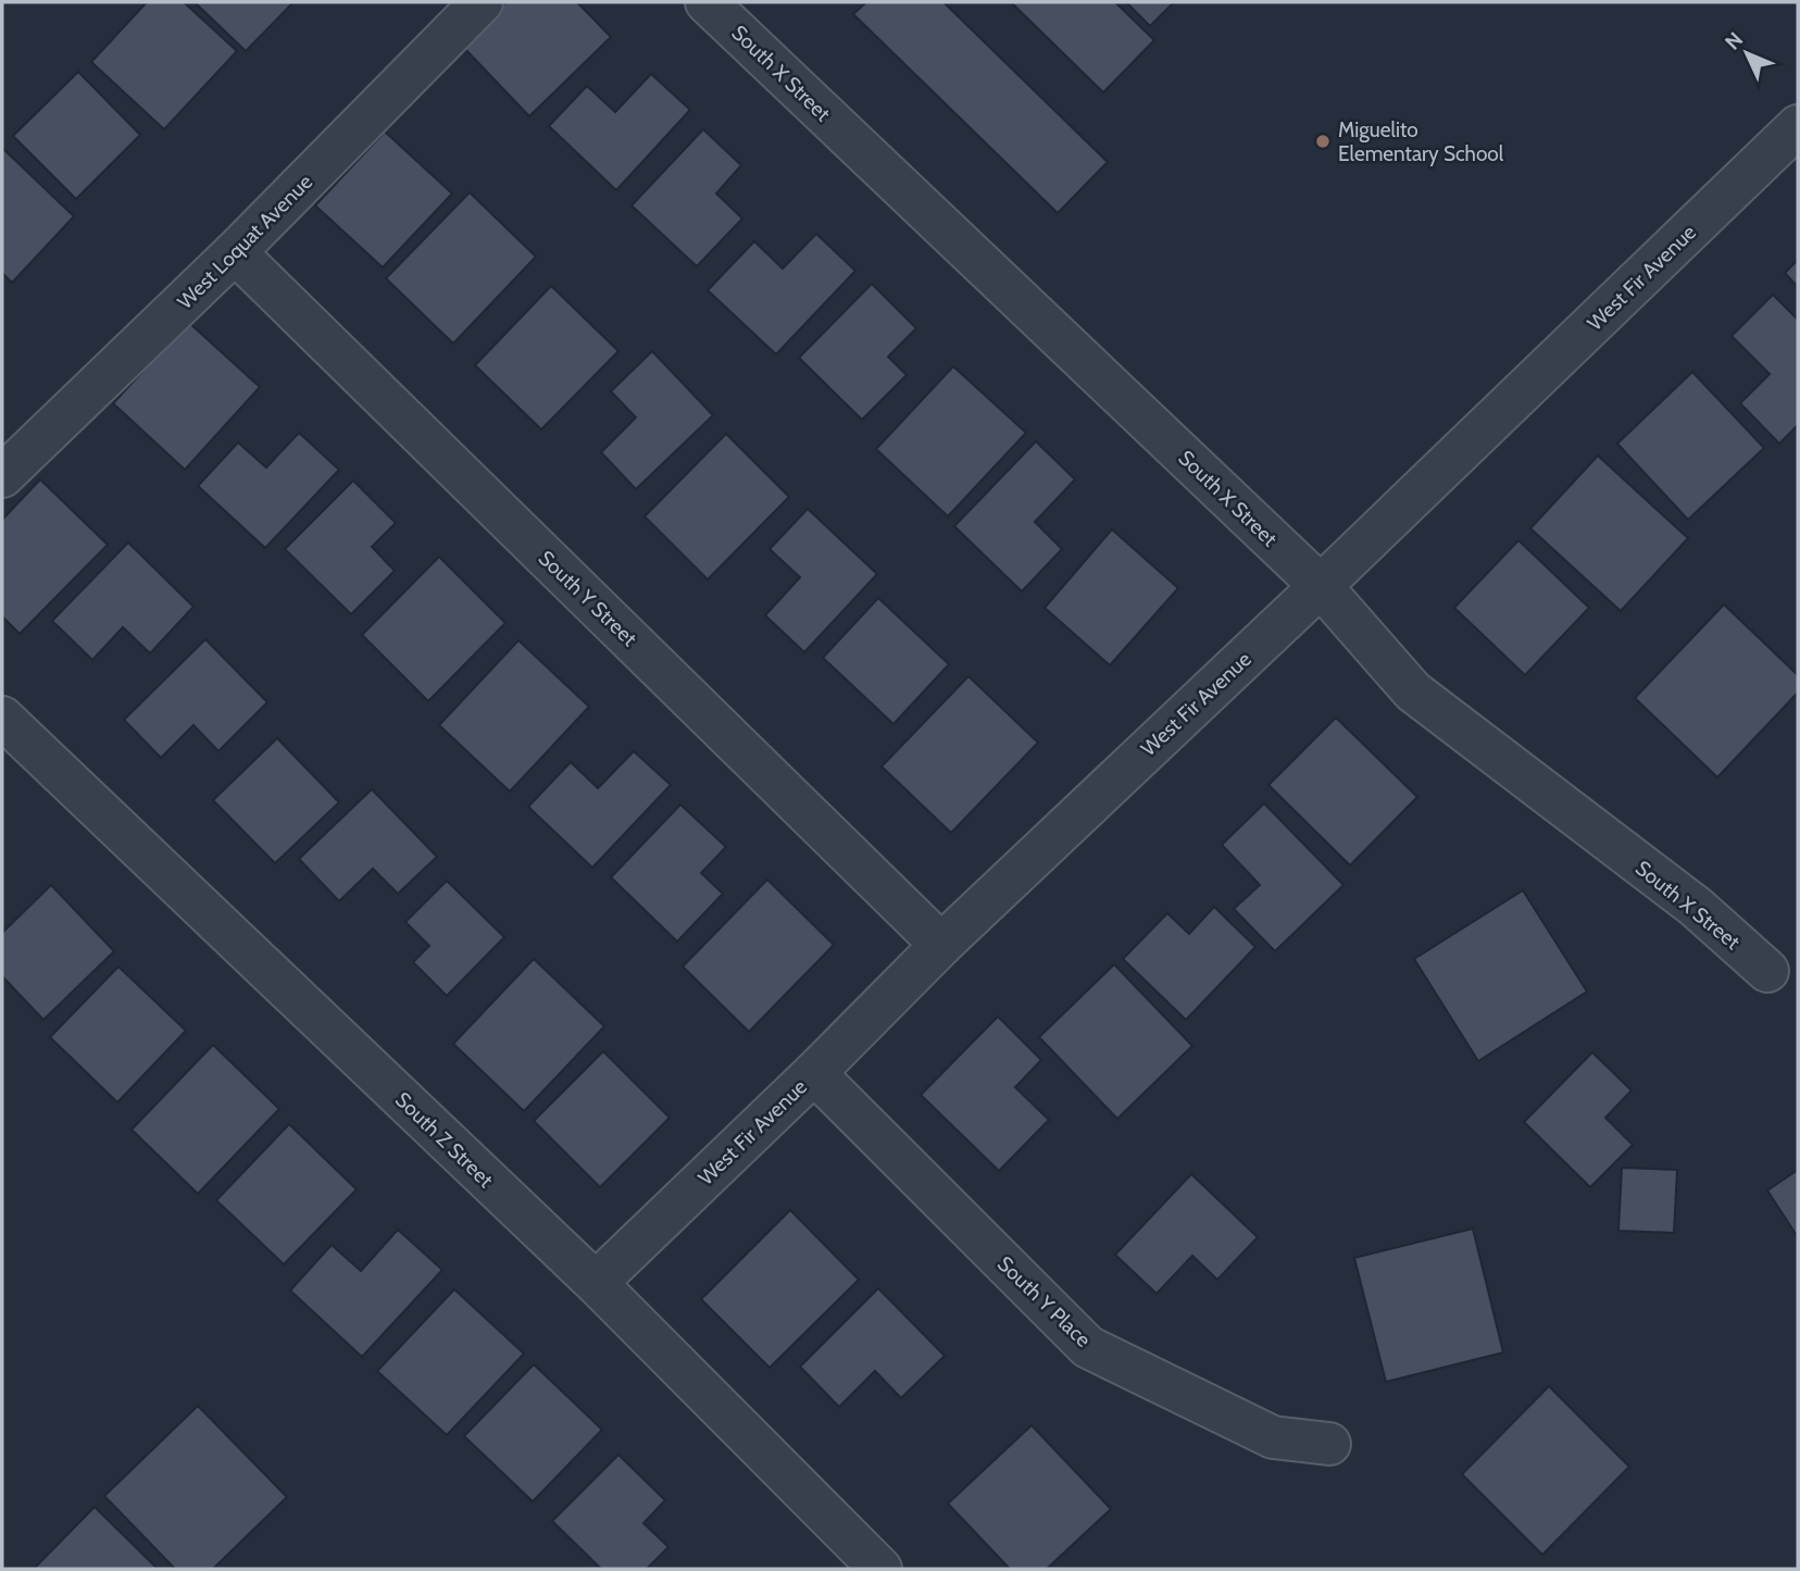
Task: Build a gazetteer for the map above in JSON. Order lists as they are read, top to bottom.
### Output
{
  "streets": {
    "street": [
      "South X Street",
      "West Loquat Avenue",
      "West Fir Avenue",
      "South Y Street",
      "South Z Street",
      "South Y Place"
    ]
  },
  "crossings": [
    ["South X Street", "West Fir Avenue"],
    ["West Loquat Avenue", "South Y Street"],
    ["West Fir Avenue", "South Y Street"],
    ["West Fir Avenue", "South Z Street"],
    ["West Fir Avenue", "South Y Place"]
  ],
  "places": ["Miguelito Elementary School"],
  "north": "top left"
}
